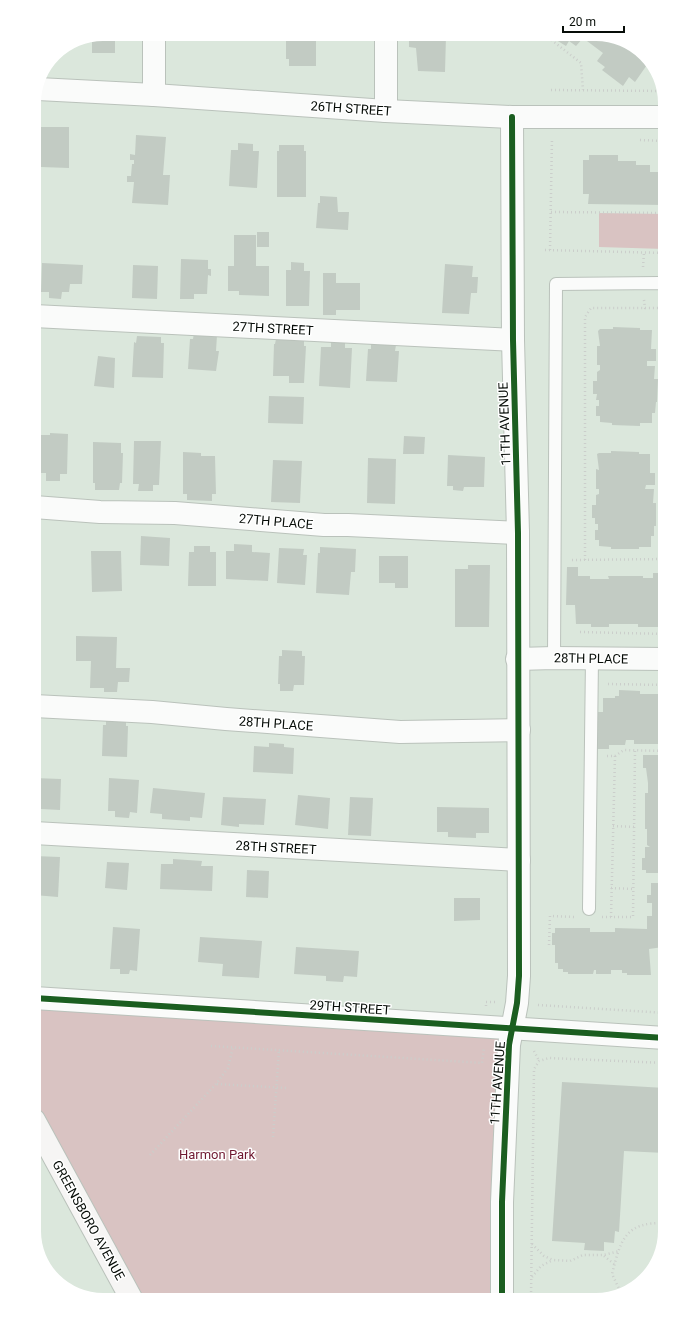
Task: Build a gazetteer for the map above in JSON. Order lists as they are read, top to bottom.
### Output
{
  "streets": {
    "main road": ["GREENSBORO AVENUE"],
    "street": [
      "26TH STREET",
      "27TH STREET",
      "11TH AVENUE",
      "27TH PLACE",
      "28TH PLACE",
      "28TH STREET",
      "29TH STREET"
    ]
  },
  "crossings": [
    ["26TH STREET", "11TH AVENUE"],
    ["27TH STREET", "11TH AVENUE"],
    ["11TH AVENUE", "27TH PLACE"],
    ["11TH AVENUE", "28TH PLACE"],
    ["11TH AVENUE", "28TH STREET"],
    ["11TH AVENUE", "29TH STREET"]
  ],
  "parks": ["Harmon Park"],
  "scale_bar": "20 m"
}
